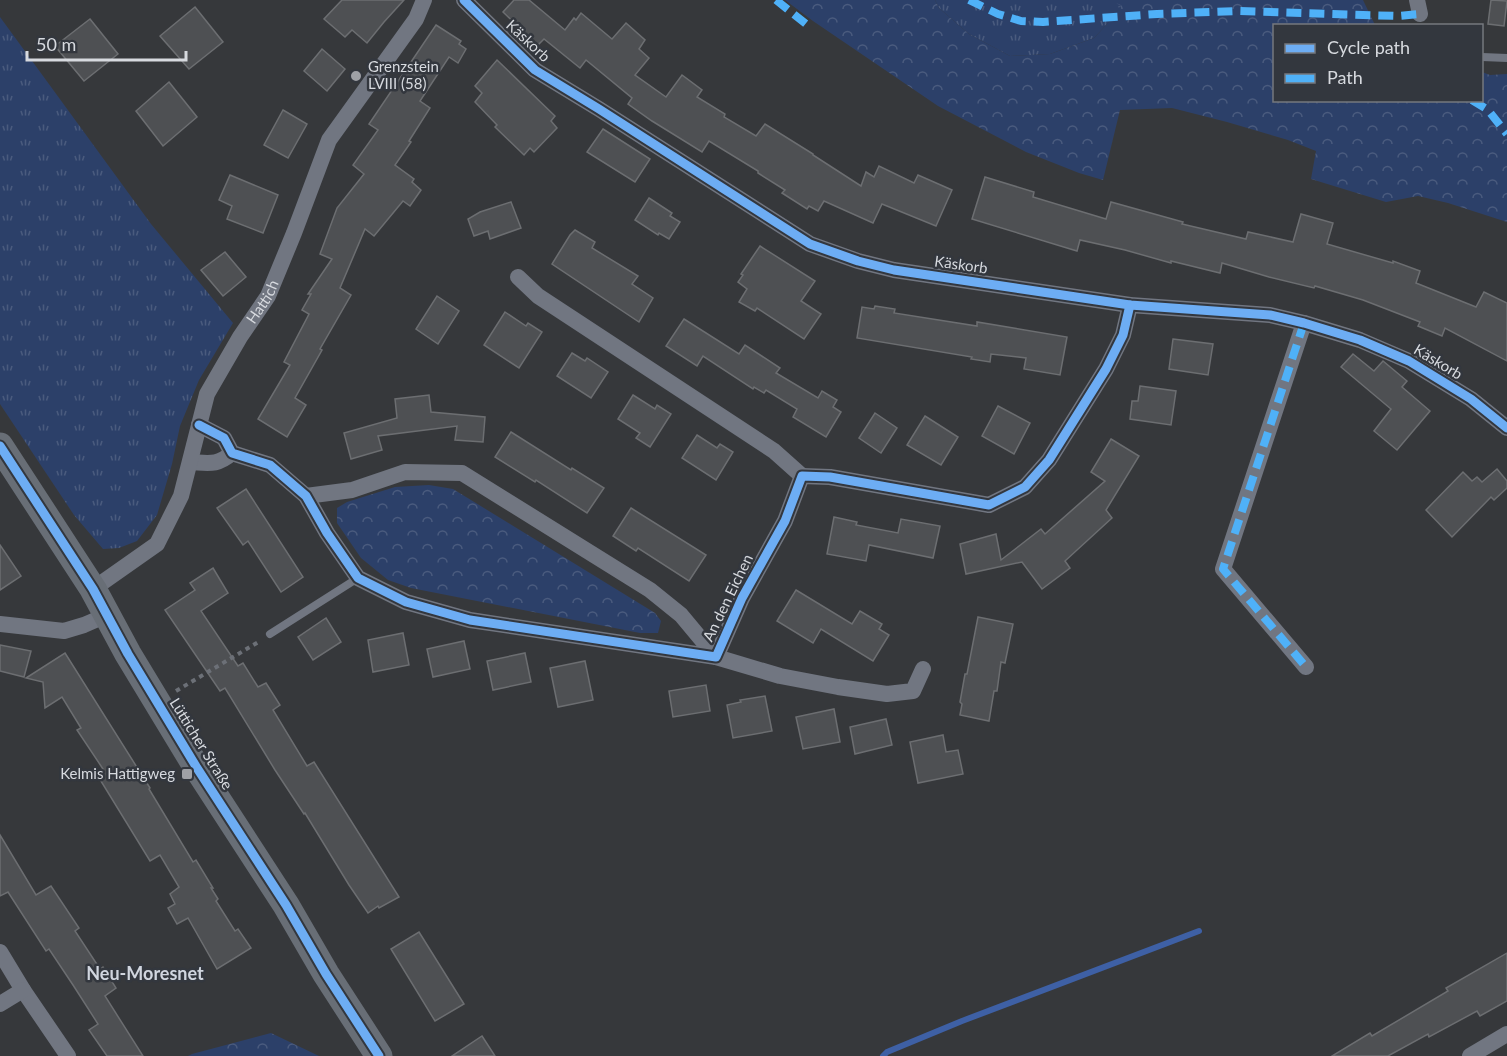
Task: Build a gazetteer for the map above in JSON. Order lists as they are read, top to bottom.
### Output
{
  "streets": {
    "main road": ["Lütticher Straße"],
    "street": ["Käskorb", "Hattich", "An den Eichen"]
  },
  "crossings": [
    ["Hattich", "An den Eichen"],
    ["Hattich", "Lütticher Straße"]
  ],
  "districts": ["Neu-Moresnet"],
  "places": {
    "other": ["Grenzstein LVIII (58)"],
    "transit": ["Kelmis Hattigweg"]
  },
  "legend": ["Cycle path", "Path"],
  "scale_bar": "50 m"
}
